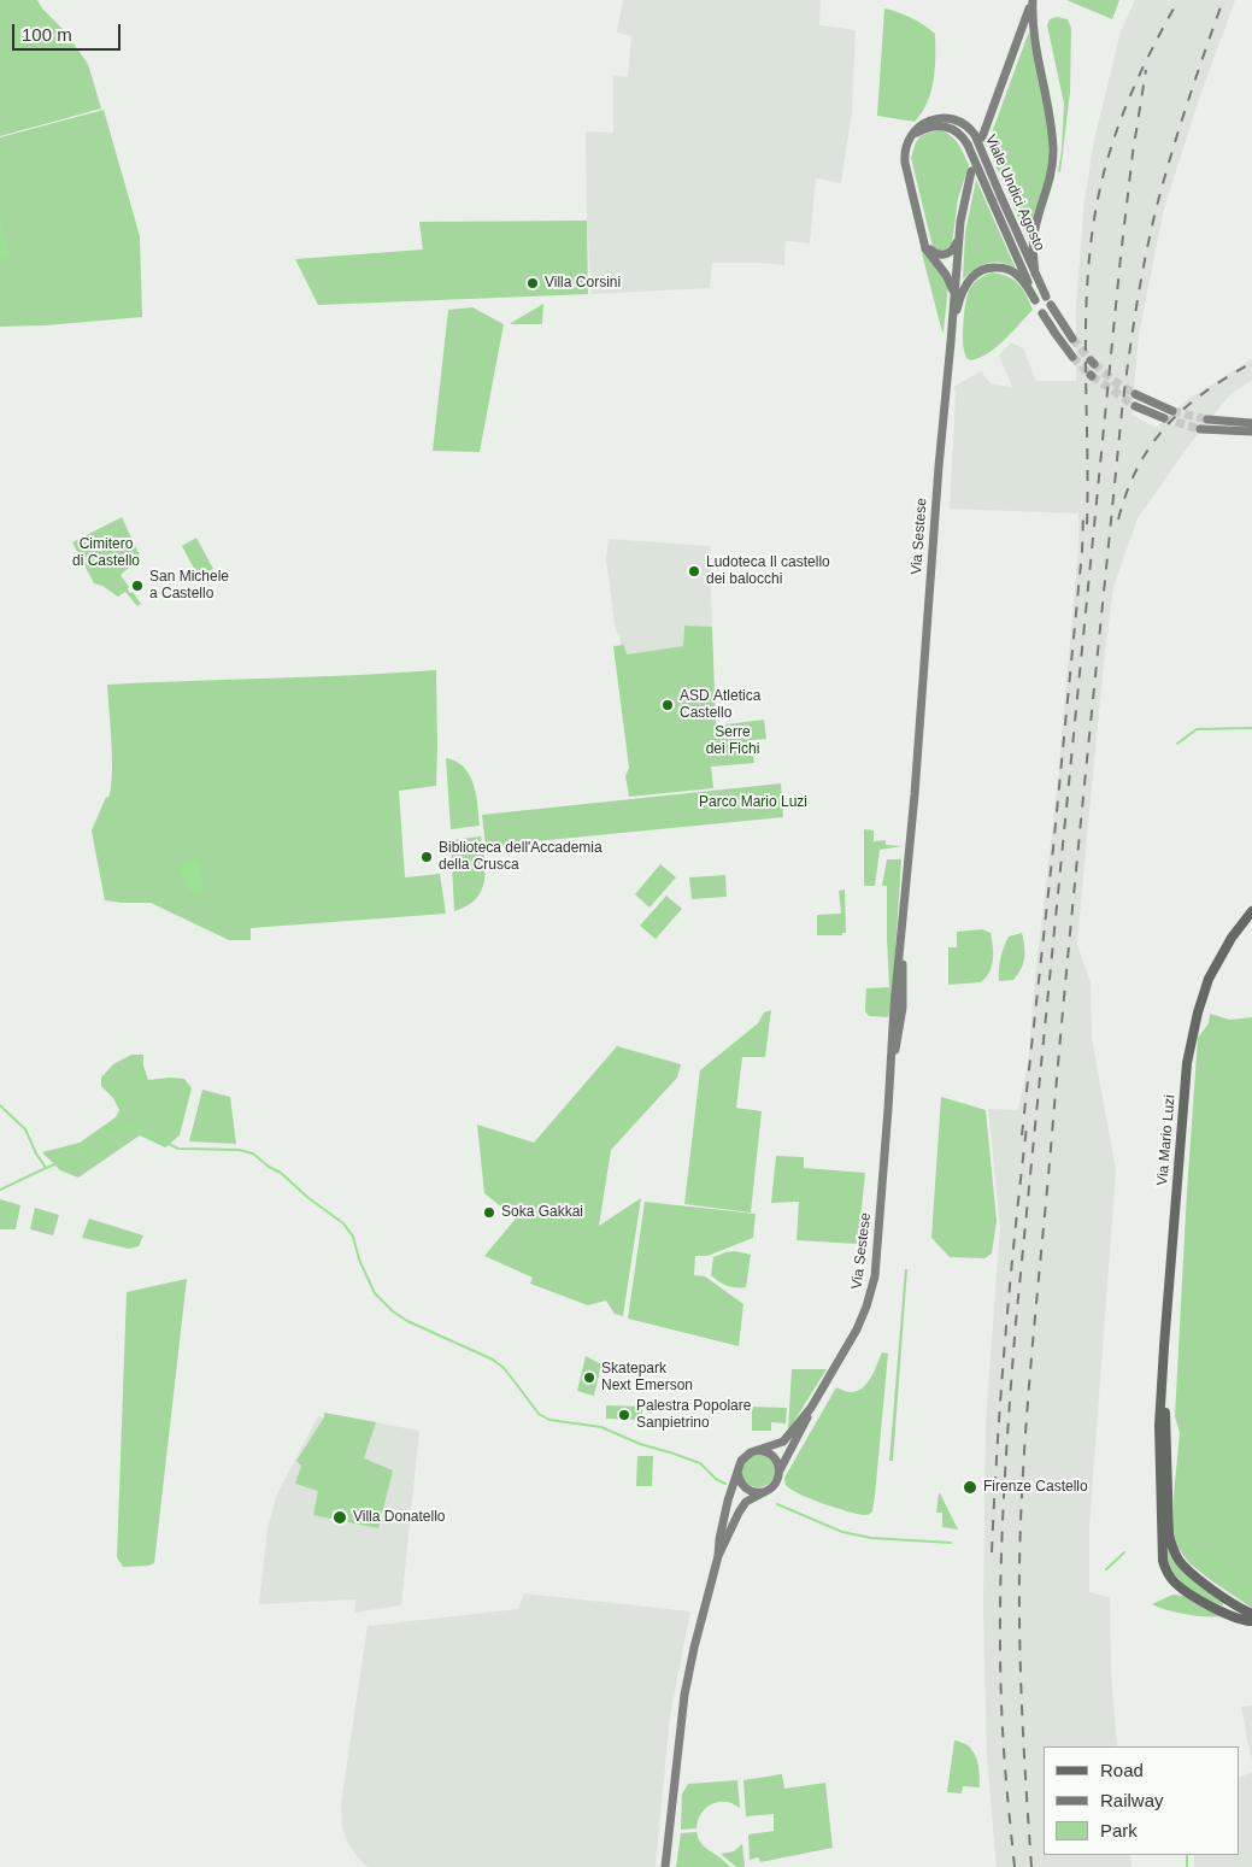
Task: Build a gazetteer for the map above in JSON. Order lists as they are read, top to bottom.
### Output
{
  "streets": {
    "main road": ["Viale Undici Agosto", "Via Sestese", "Via Mario Luzi"]
  },
  "crossings": [
    ["Viale Undici Agosto", "Via Sestese"]
  ],
  "parks": ["Cimitero di Castello", "Serre dei Fichi", "Parco Mario Luzi"],
  "places": [
    "Villa Corsini",
    "Ludoteca Il castello dei balocchi",
    "San Michele a Castello",
    "ASD Atletica Castello",
    "Biblioteca dell'Accademia della Crusca",
    "Soka Gakkai",
    "Skatepark Next Emerson",
    "Palestra Popolare Sanpietrino",
    "Firenze Castello",
    "Villa Donatello"
  ],
  "legend": ["Road", "Railway", "Park"],
  "scale_bar": "100 m"
}
